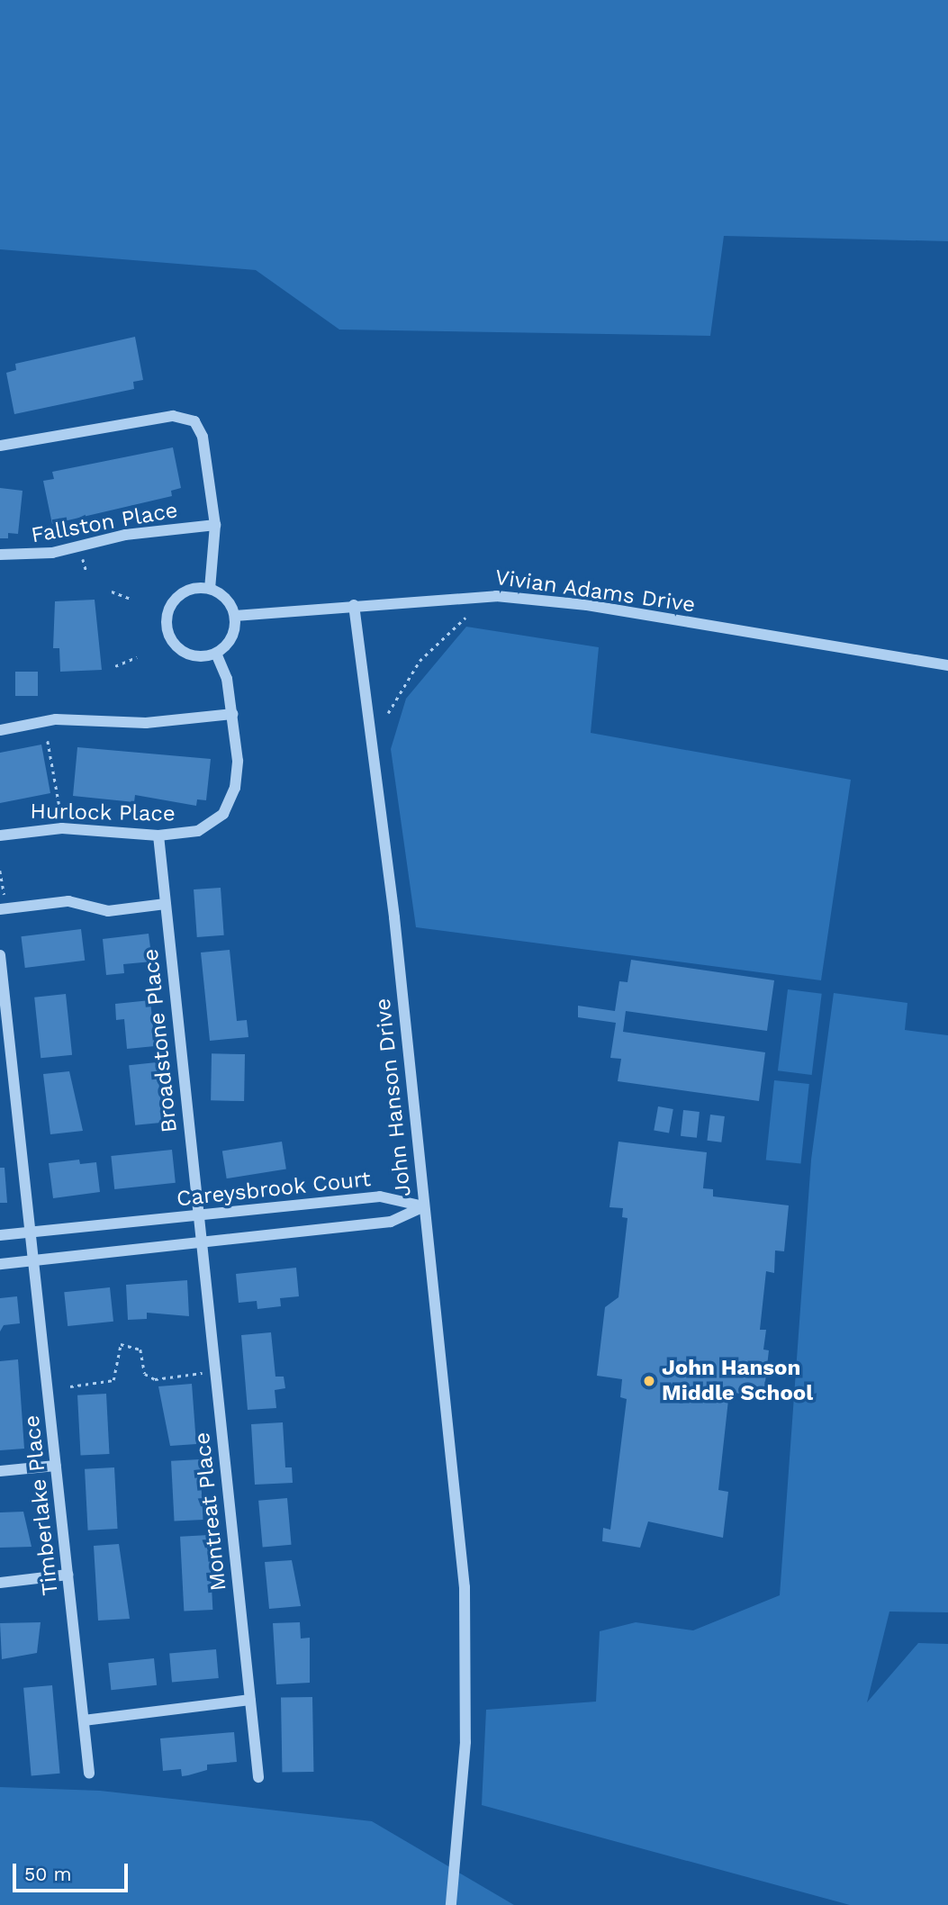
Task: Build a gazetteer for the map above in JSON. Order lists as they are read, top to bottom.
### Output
{
  "streets": {
    "street": [
      "Fallston Place",
      "Vivian Adams Drive",
      "Hurlock Place",
      "Broadstone Place",
      "John Hanson Drive",
      "Careysbrook Court",
      "Timberlake Place",
      "Montreat Place"
    ]
  },
  "crossings": [
    ["Vivian Adams Drive", "Hurlock Place"],
    ["Vivian Adams Drive", "John Hanson Drive"],
    ["Hurlock Place", "Broadstone Place"],
    ["Broadstone Place", "Careysbrook Court"],
    ["Broadstone Place", "Montreat Place"],
    ["John Hanson Drive", "Careysbrook Court"],
    ["Careysbrook Court", "Timberlake Place"],
    ["Careysbrook Court", "Montreat Place"]
  ],
  "places": ["John Hanson Middle School"],
  "scale_bar": "50 m"
}
